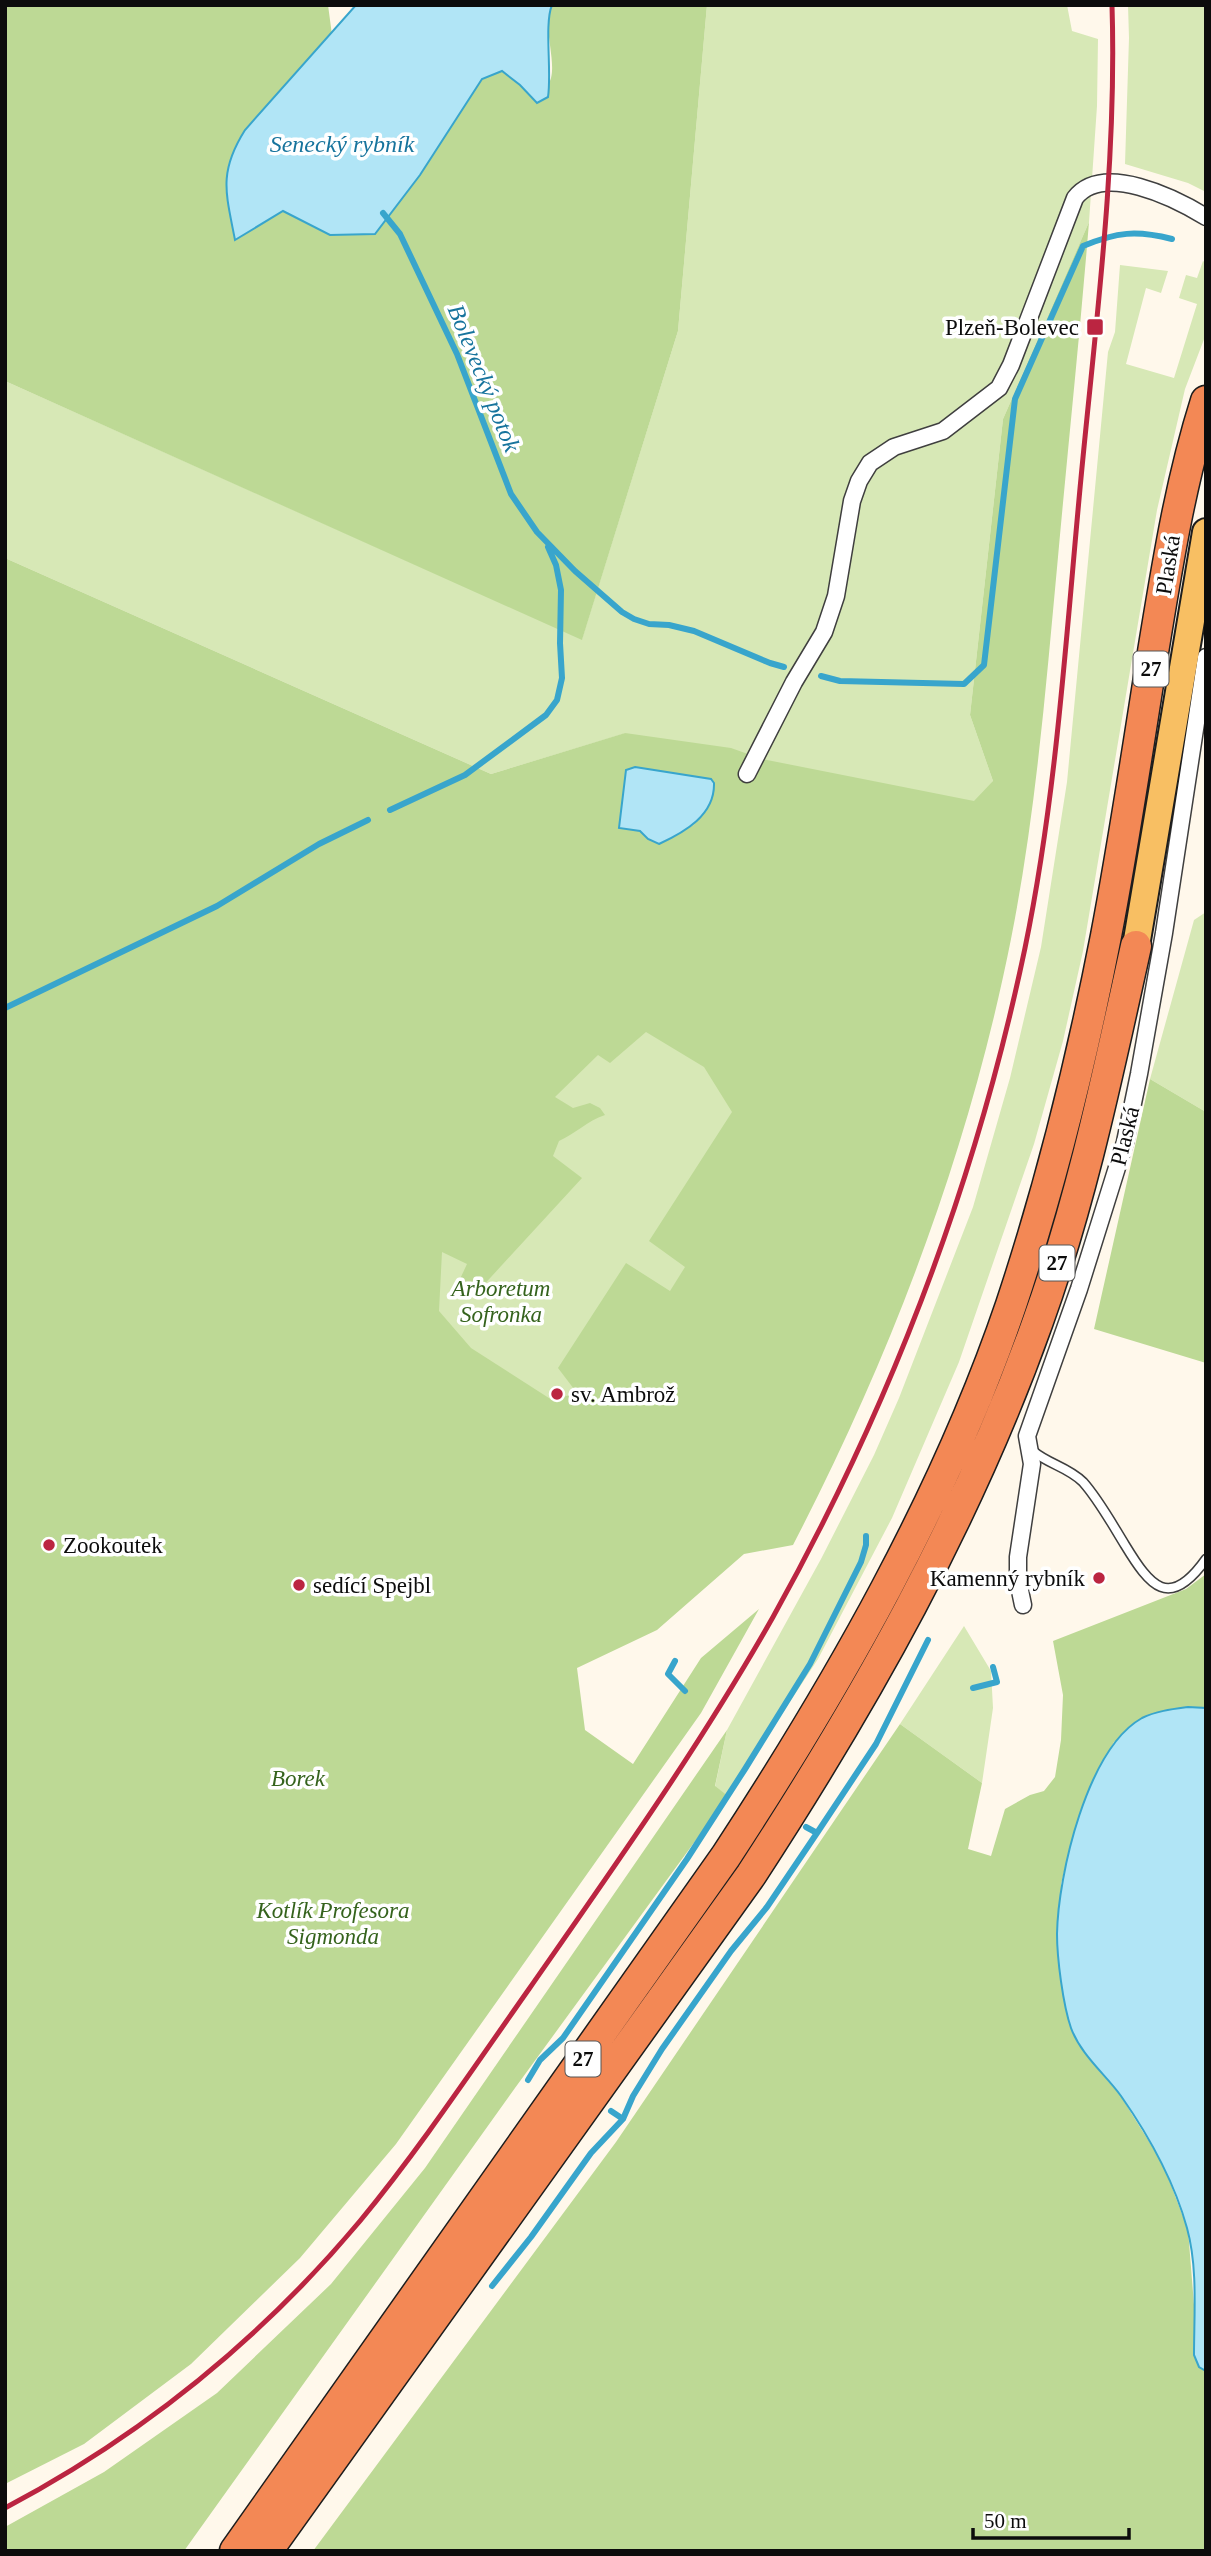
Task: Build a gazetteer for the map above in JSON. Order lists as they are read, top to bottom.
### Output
{
  "streets": {
    "highway": ["Plaská", "27"]
  },
  "crossings": [
    ["Plaská", "27"]
  ],
  "water": ["Senecký rybník", "Bolevecký potok"],
  "parks": ["Arboretum Sofronka", "Borek", "Kotlík Profesora Sigmonda"],
  "places": {
    "transit": ["Plzeň-Bolevec"],
    "other": [
      "sv. Ambrož",
      "Zookoutek",
      "Kamenný rybník",
      "sedící Spejbl"
    ]
  },
  "scale_bar": "50 m"
}
